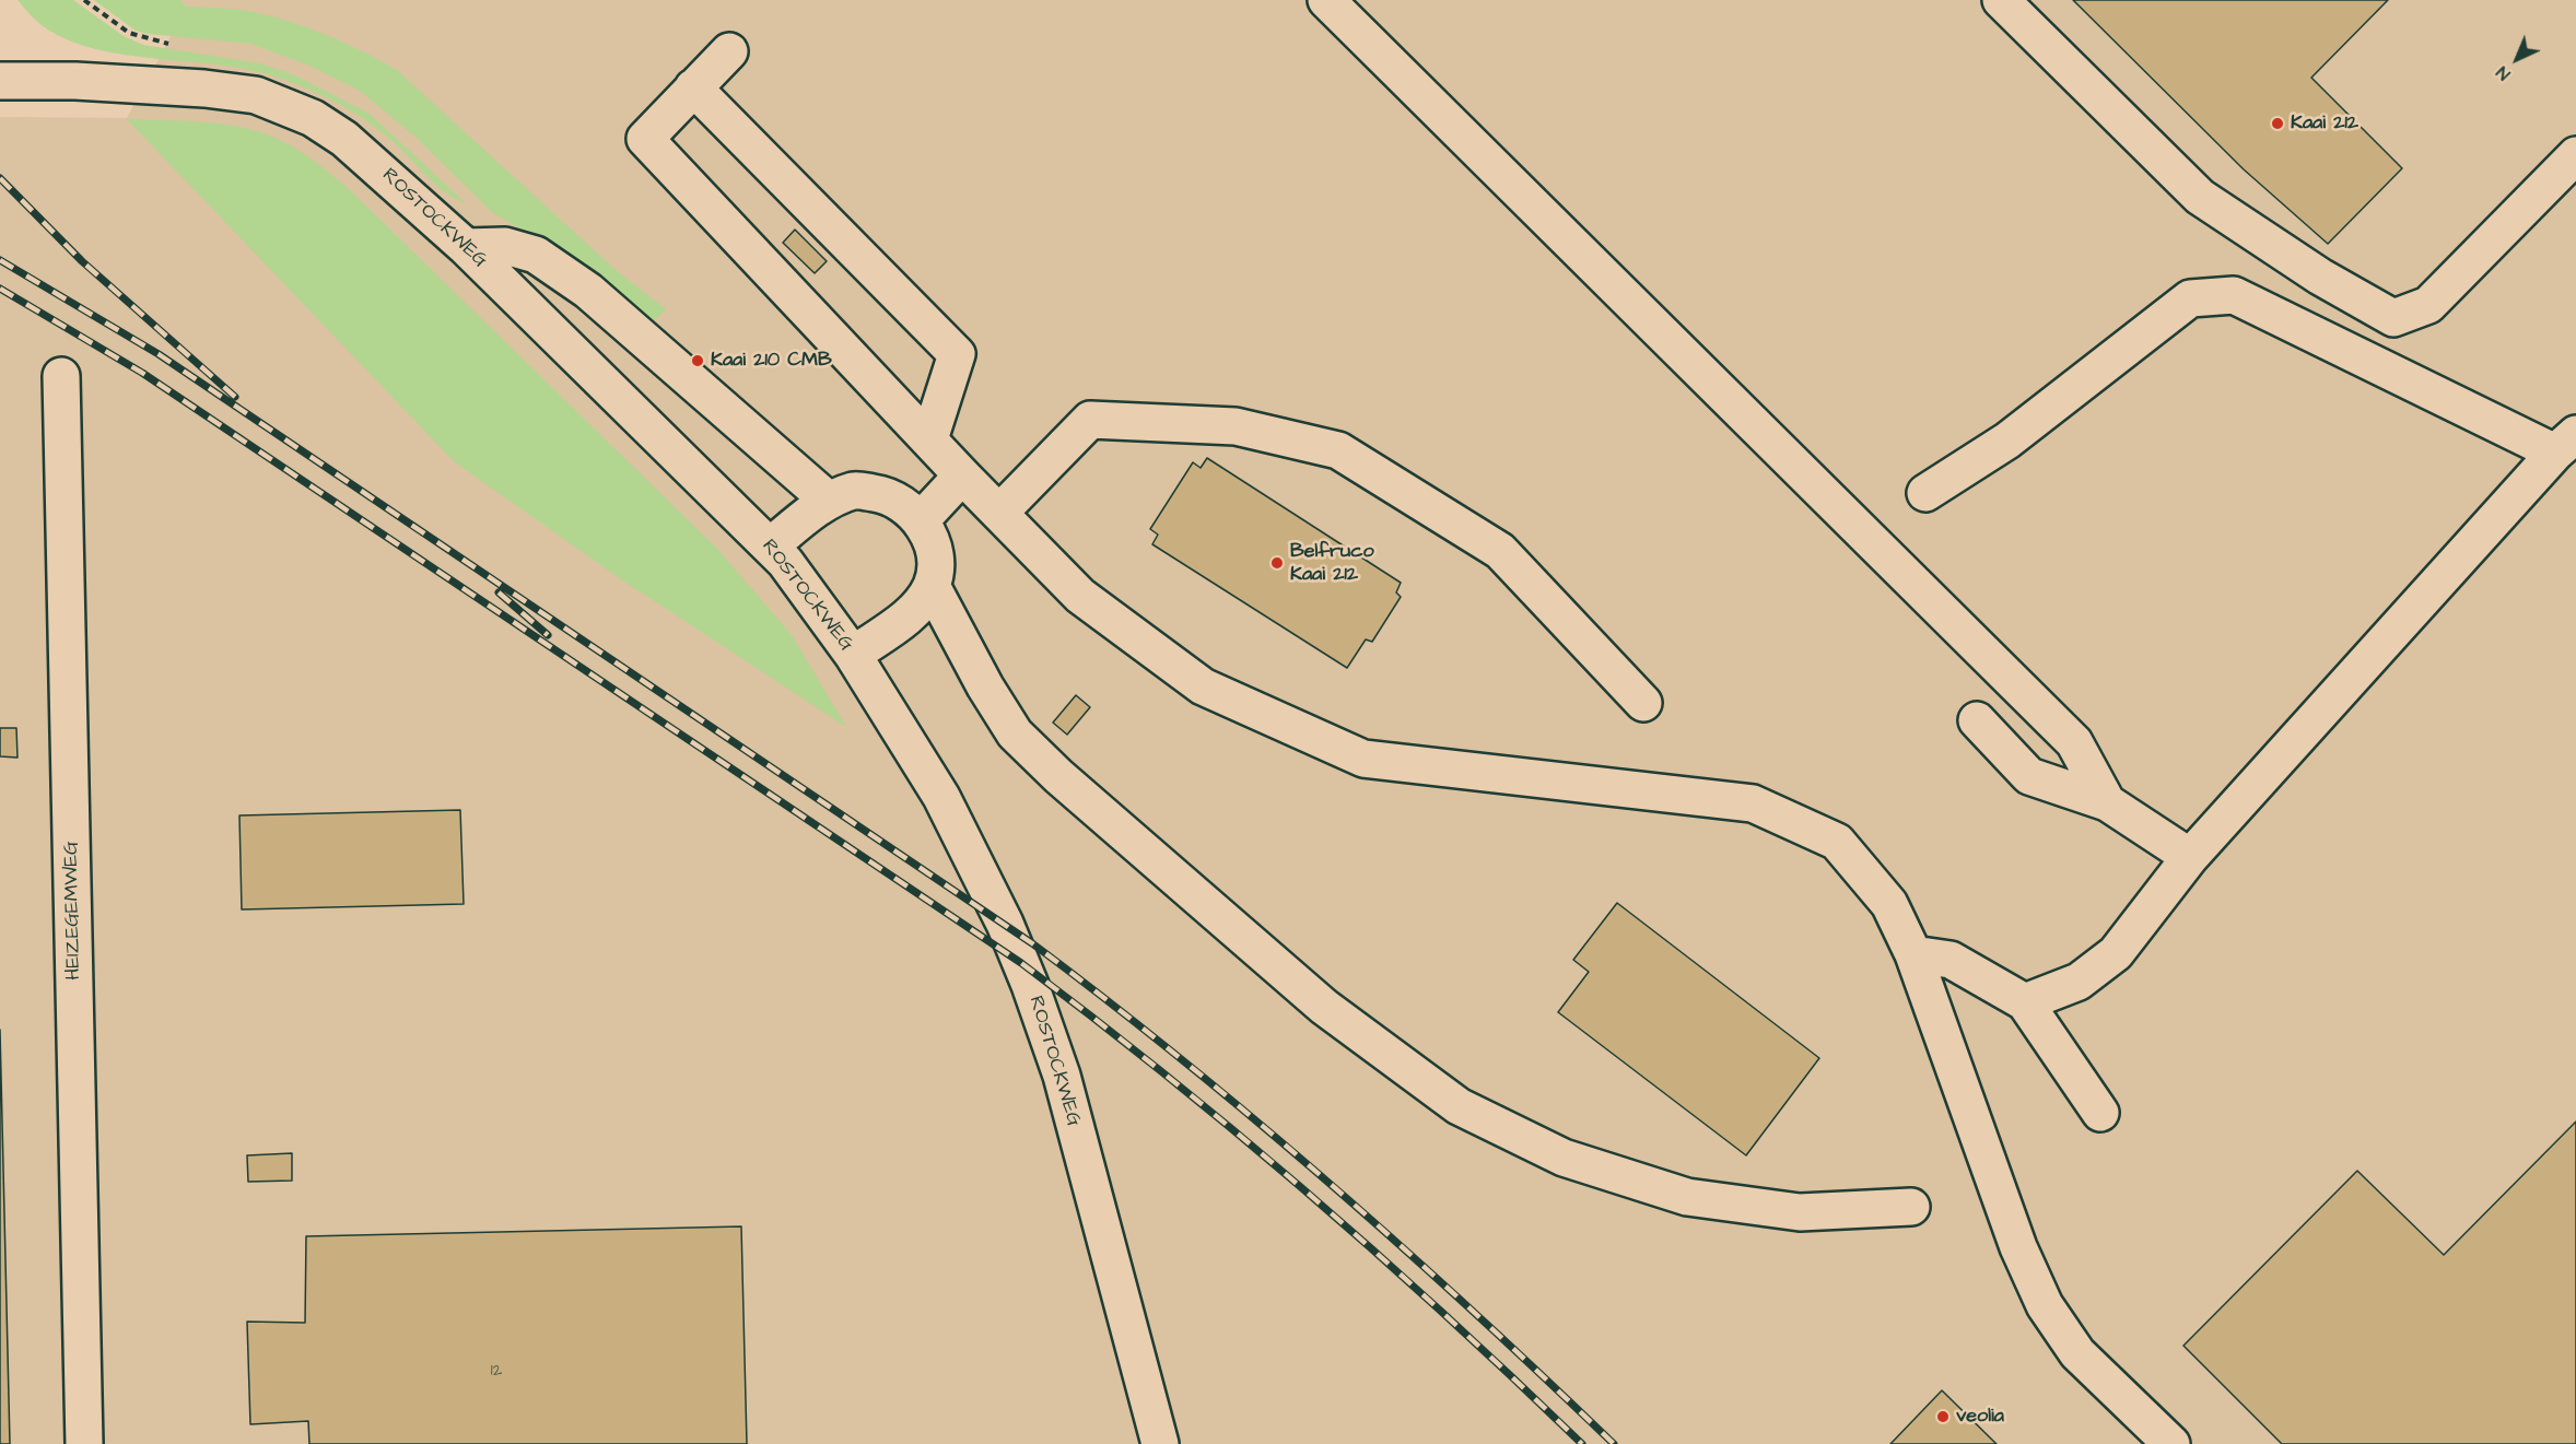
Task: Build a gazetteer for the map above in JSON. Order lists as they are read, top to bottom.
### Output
{
  "streets": {
    "street": ["ROSTOCKWEG", "HEIZEGEMWEG"]
  },
  "places": [
    "Kaai 212",
    "Kaai 210 CMB",
    "Belfruco Kaai 212",
    "veolia"
  ],
  "house_numbers": ["12"],
  "north": "bottom left"
}
